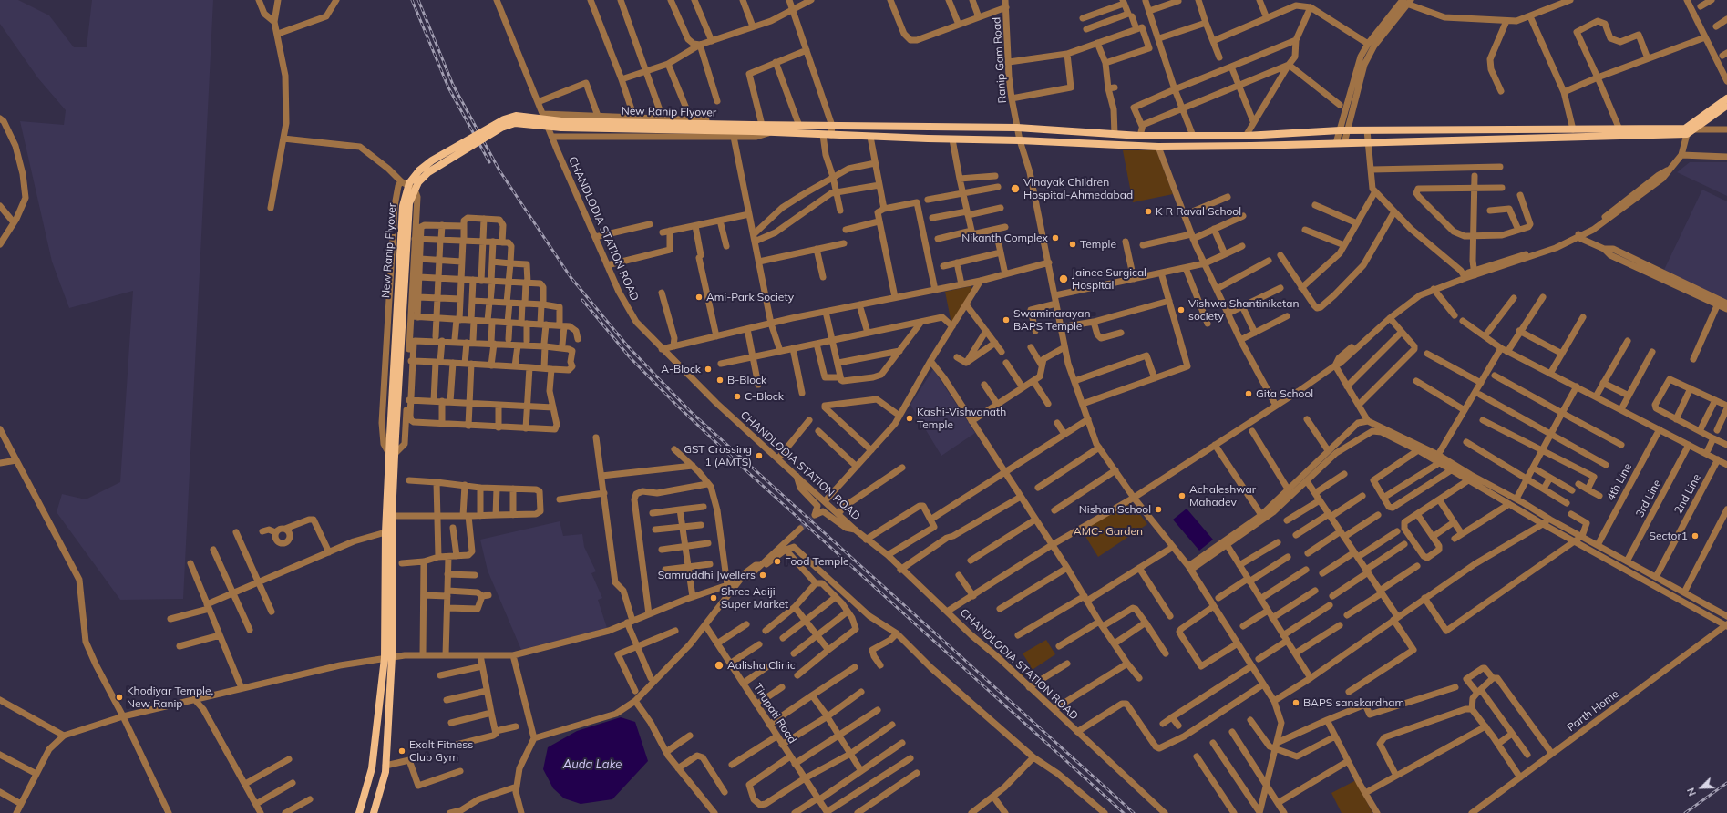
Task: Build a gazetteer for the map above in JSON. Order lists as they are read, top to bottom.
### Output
{
  "streets": {
    "main road": ["New Ranip Flyover"],
    "street": [
      "Ranip Gam Road",
      "CHANDLODIA STATION ROAD",
      "4th Line",
      "2nd Line",
      "3rd Line",
      "Parth Home",
      "Tirupati Road"
    ]
  },
  "crossings": [
    ["Ranip Gam Road", "New Ranip Flyover"]
  ],
  "water": ["Auda Lake"],
  "parks": ["AMC- Garden"],
  "places": [
    "Vinayak Children Hospital-Ahmedabad",
    "K R Raval School",
    "Nikanth Complex",
    "Temple",
    "Jainee Surgical Hospital",
    "Ami-Park Society",
    "Vishwa Shantiniketan society",
    "Swaminarayan- BAPS Temple",
    "A-Block",
    "B-Block",
    "Gita School",
    "C-Block",
    "Kashi-Vishvanath Temple",
    "GST Crossing 1 (AMTS)",
    "Achaleshwar Mahadev",
    "Nishan School",
    "Sector1",
    "Food Temple",
    "Samruddhi Jwellers",
    "Shree Aaiji Super Market",
    "Aalisha Clinic",
    "Khodiyar Temple, New Ranip",
    "BAPS sanskardham",
    "Exalt Fitness Club Gym"
  ],
  "north": "bottom left"
}
